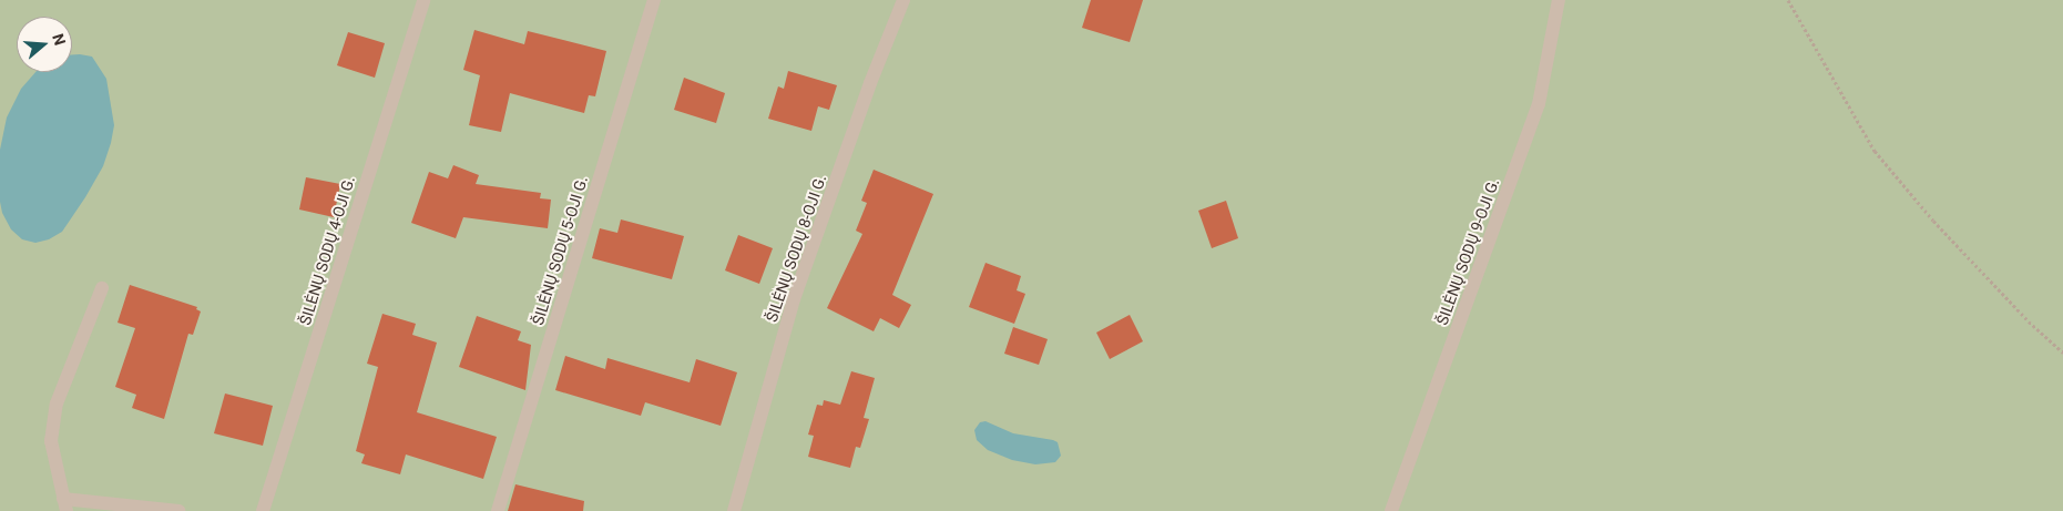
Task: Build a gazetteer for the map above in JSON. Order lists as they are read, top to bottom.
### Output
{
  "streets": {
    "street": [
      "ŠILĖNŲ SODŲ 8-OJI G.",
      "ŠILĖNŲ SODŲ 4-OJI G.",
      "ŠILĖNŲ SODŲ 5-OJI G.",
      "ŠILĖNŲ SODŲ 9-OJI G."
    ]
  },
  "north": "right"
}
